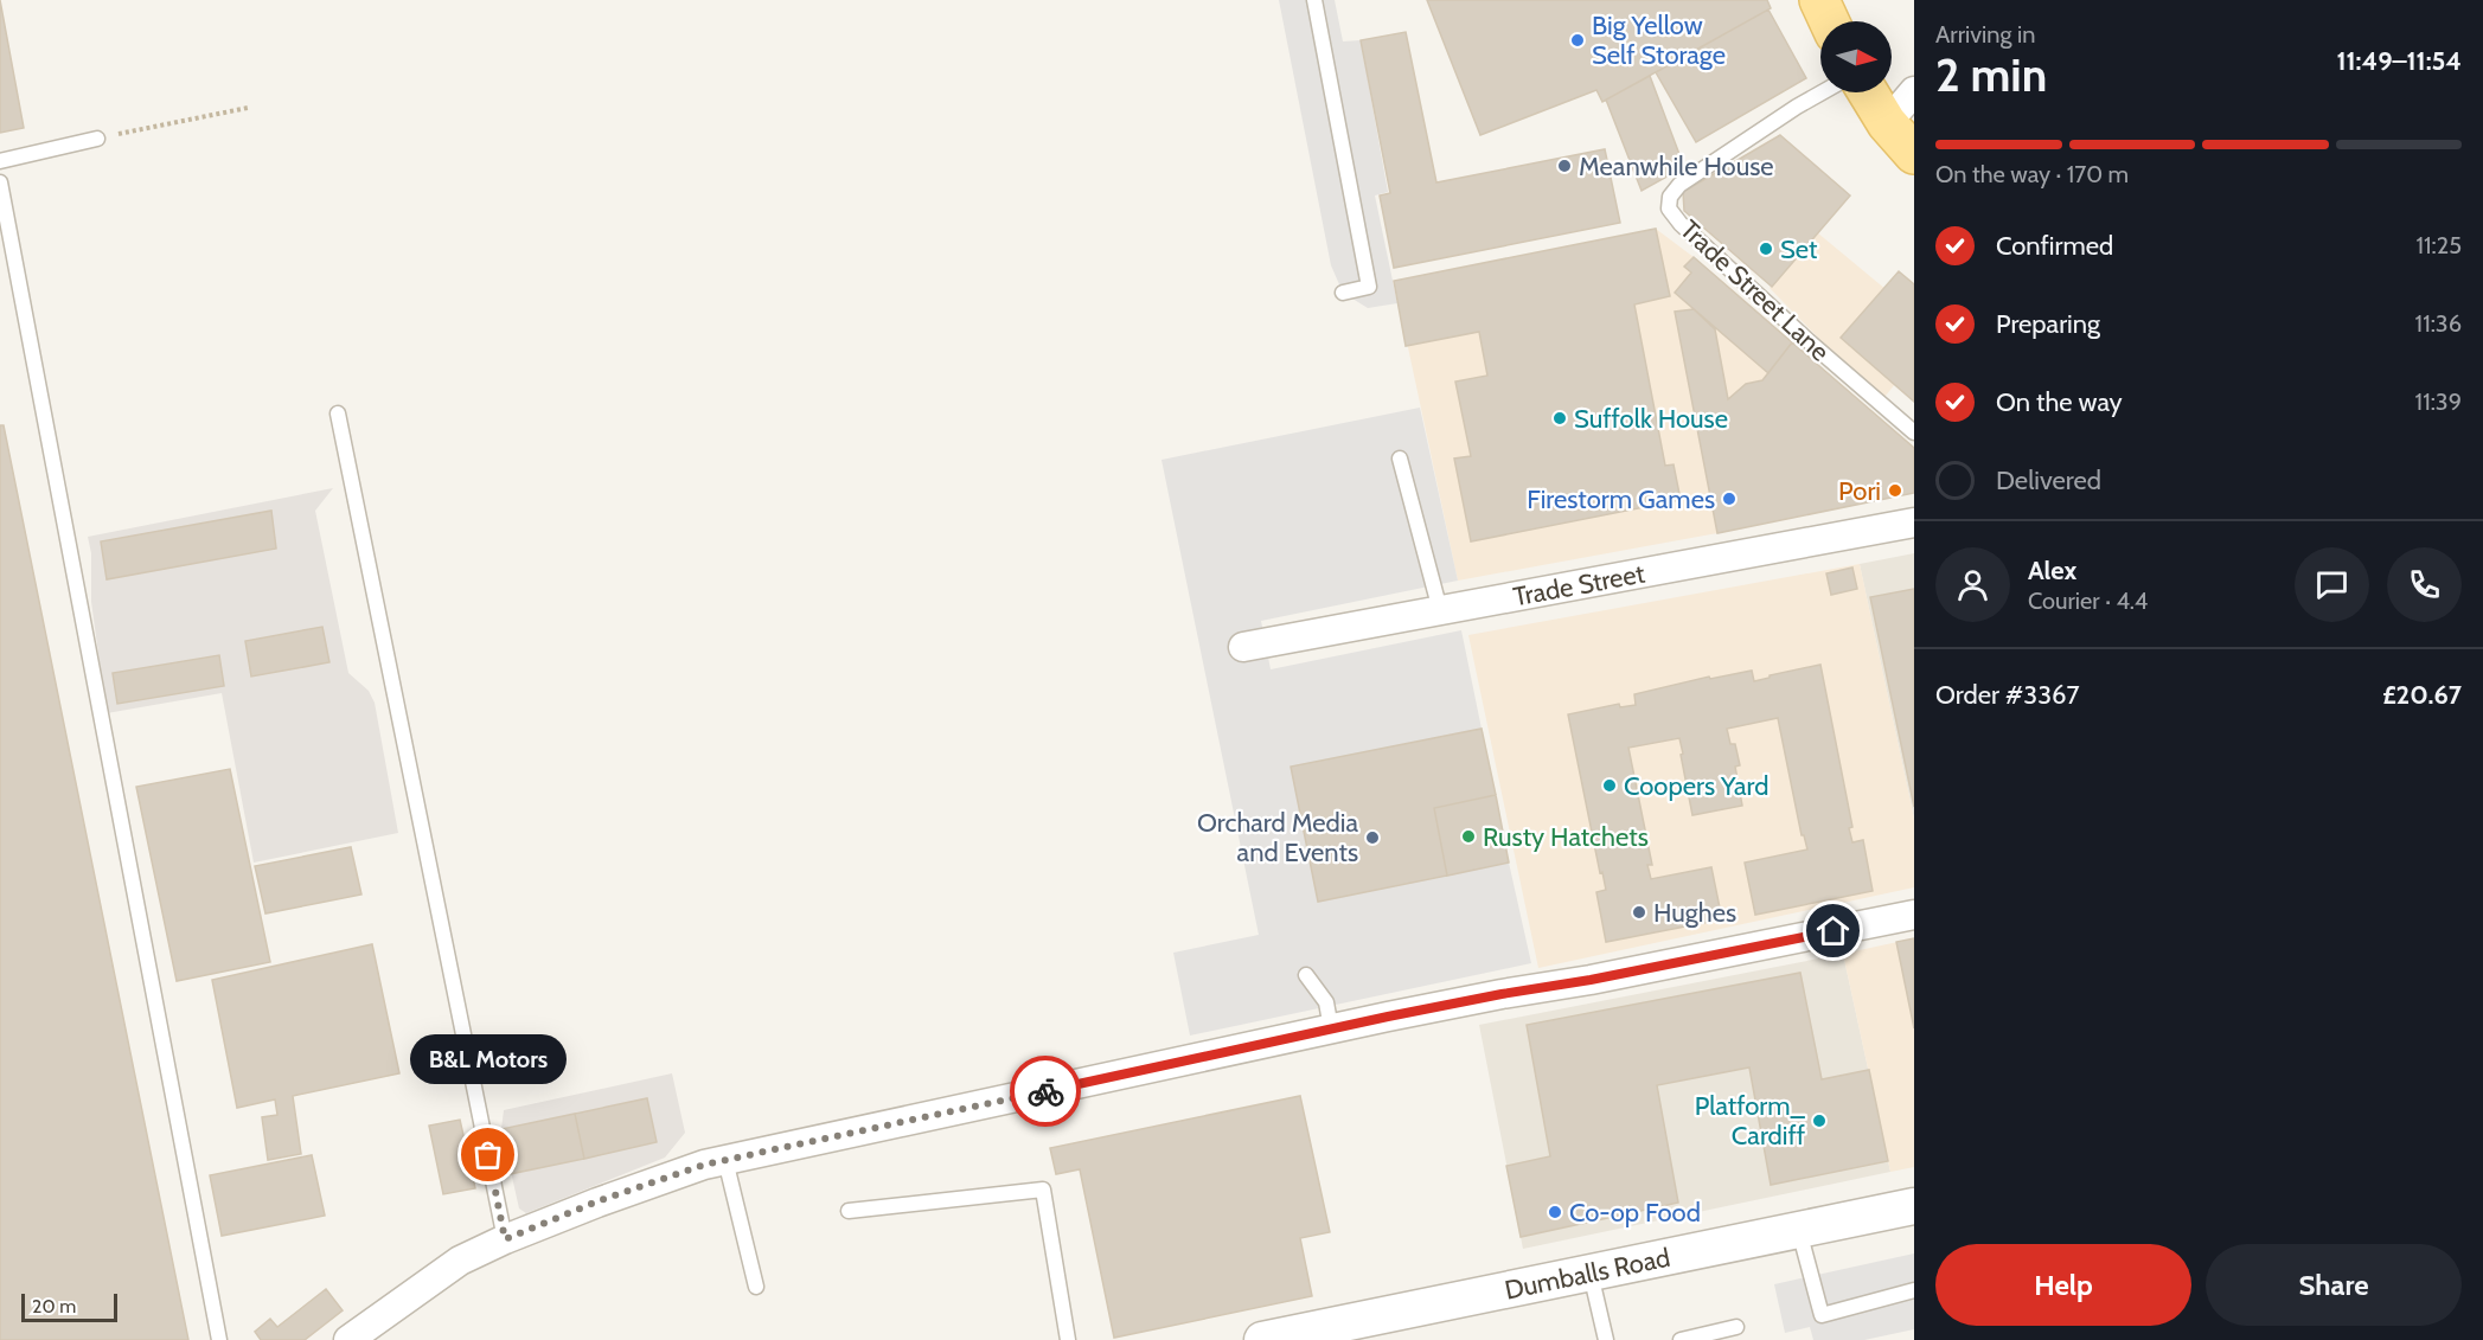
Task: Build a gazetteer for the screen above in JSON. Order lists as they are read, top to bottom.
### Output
{
  "streets": {
    "street": ["Trade Street", "Dumballs Road"],
    "lane": ["Trade Street Lane"]
  },
  "places": [
    "Big Yellow Self Storage",
    "Meanwhile House",
    "Set",
    "Suffolk House",
    "Pori",
    "Firestorm Games",
    "Coopers Yard",
    "Rusty Hatchets",
    "Orchard Media and Events",
    "Hughes",
    "Platform_ Cardiff",
    "B&L Motors",
    "Co-op Food"
  ],
  "scale_bar": "20 m",
  "north": "right",
  "page": {
    "heading": ["2 min", "Arriving in", "11:49–11:54"],
    "panel": [
      "Alex",
      "Courier · 4.4",
      "Order #3367",
      "£20.67"
    ],
    "bar": "On the way · 170 m",
    "list": [
      ["Confirmed", "11:25"],
      ["Preparing", "11:36"],
      ["On the way", "11:39"],
      "Delivered"
    ],
    "bubble": "B&L Motors",
    "buttons": ["Help", "Share"],
    "scale": "20 m"
  }
}
